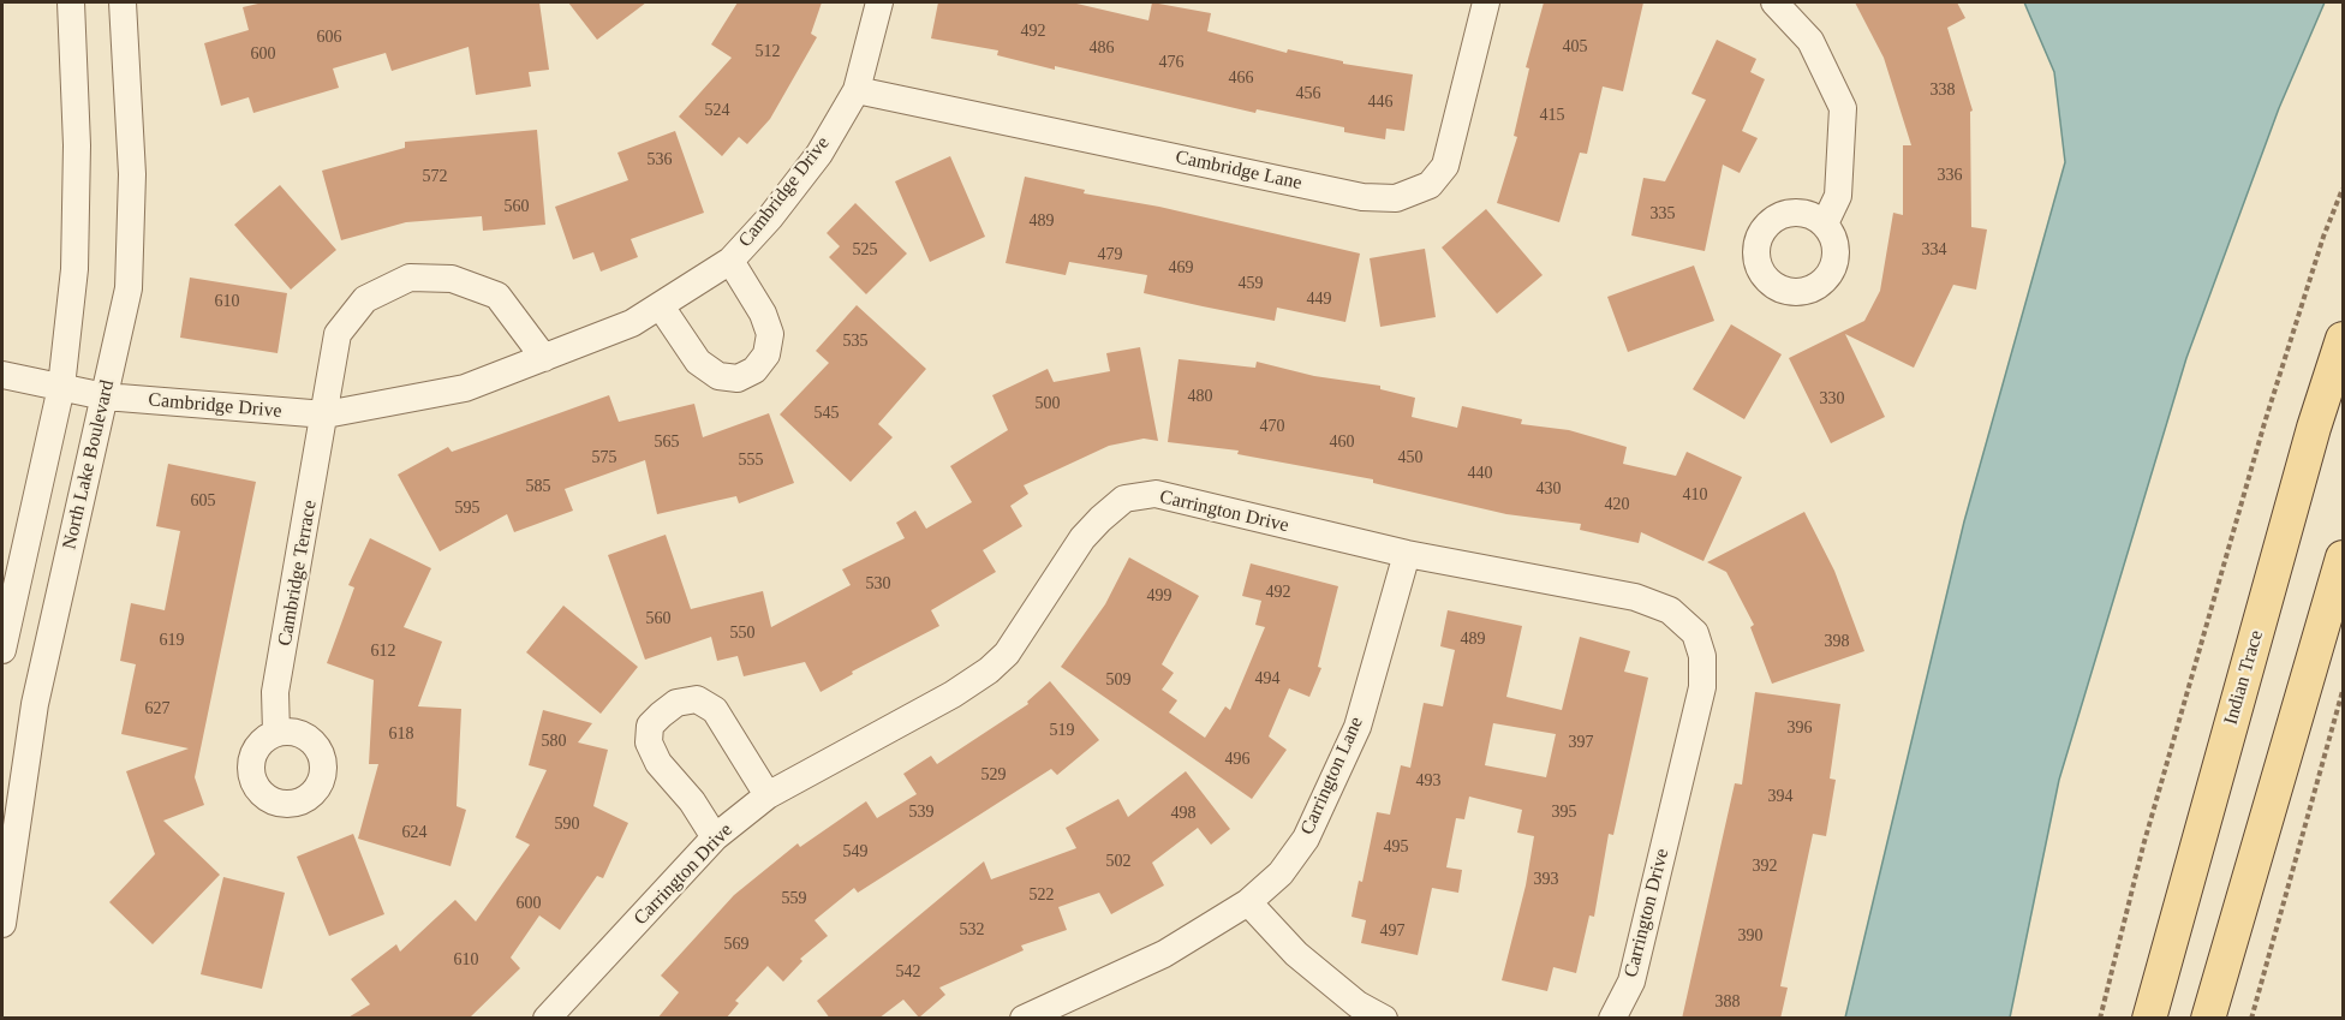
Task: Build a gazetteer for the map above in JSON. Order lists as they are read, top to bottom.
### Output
{
  "streets": {
    "main road": ["Indian Trace"],
    "street": [
      "Cambridge Lane",
      "Cambridge Drive",
      "North Lake Boulevard",
      "Carrington Drive",
      "Cambridge Terrace",
      "Carrington Lane"
    ]
  },
  "crossings": [
    ["Cambridge Lane", "Cambridge Drive"],
    ["Cambridge Drive", "North Lake Boulevard"],
    ["Cambridge Drive", "Cambridge Terrace"],
    ["Carrington Drive", "Carrington Lane"]
  ],
  "house_numbers": [
    "492",
    "606",
    "405",
    "486",
    "512",
    "600",
    "476",
    "466",
    "338",
    "456",
    "446",
    "524",
    "415",
    "536",
    "336",
    "572",
    "560",
    "335",
    "489",
    "525",
    "334",
    "479",
    "469",
    "459",
    "449",
    "610",
    "535",
    "480",
    "330",
    "500",
    "545",
    "470",
    "565",
    "460",
    "575",
    "450",
    "555",
    "440",
    "585",
    "430",
    "410",
    "605",
    "420",
    "595",
    "530",
    "492",
    "499",
    "560",
    "550",
    "489",
    "619",
    "398",
    "612",
    "494",
    "509",
    "627",
    "396",
    "519",
    "618",
    "580",
    "397",
    "496",
    "529",
    "493",
    "394",
    "539",
    "395",
    "498",
    "590",
    "624",
    "495",
    "549",
    "502",
    "392",
    "393",
    "522",
    "559",
    "600",
    "532",
    "497",
    "390",
    "569",
    "610",
    "542",
    "388"
  ]
}
